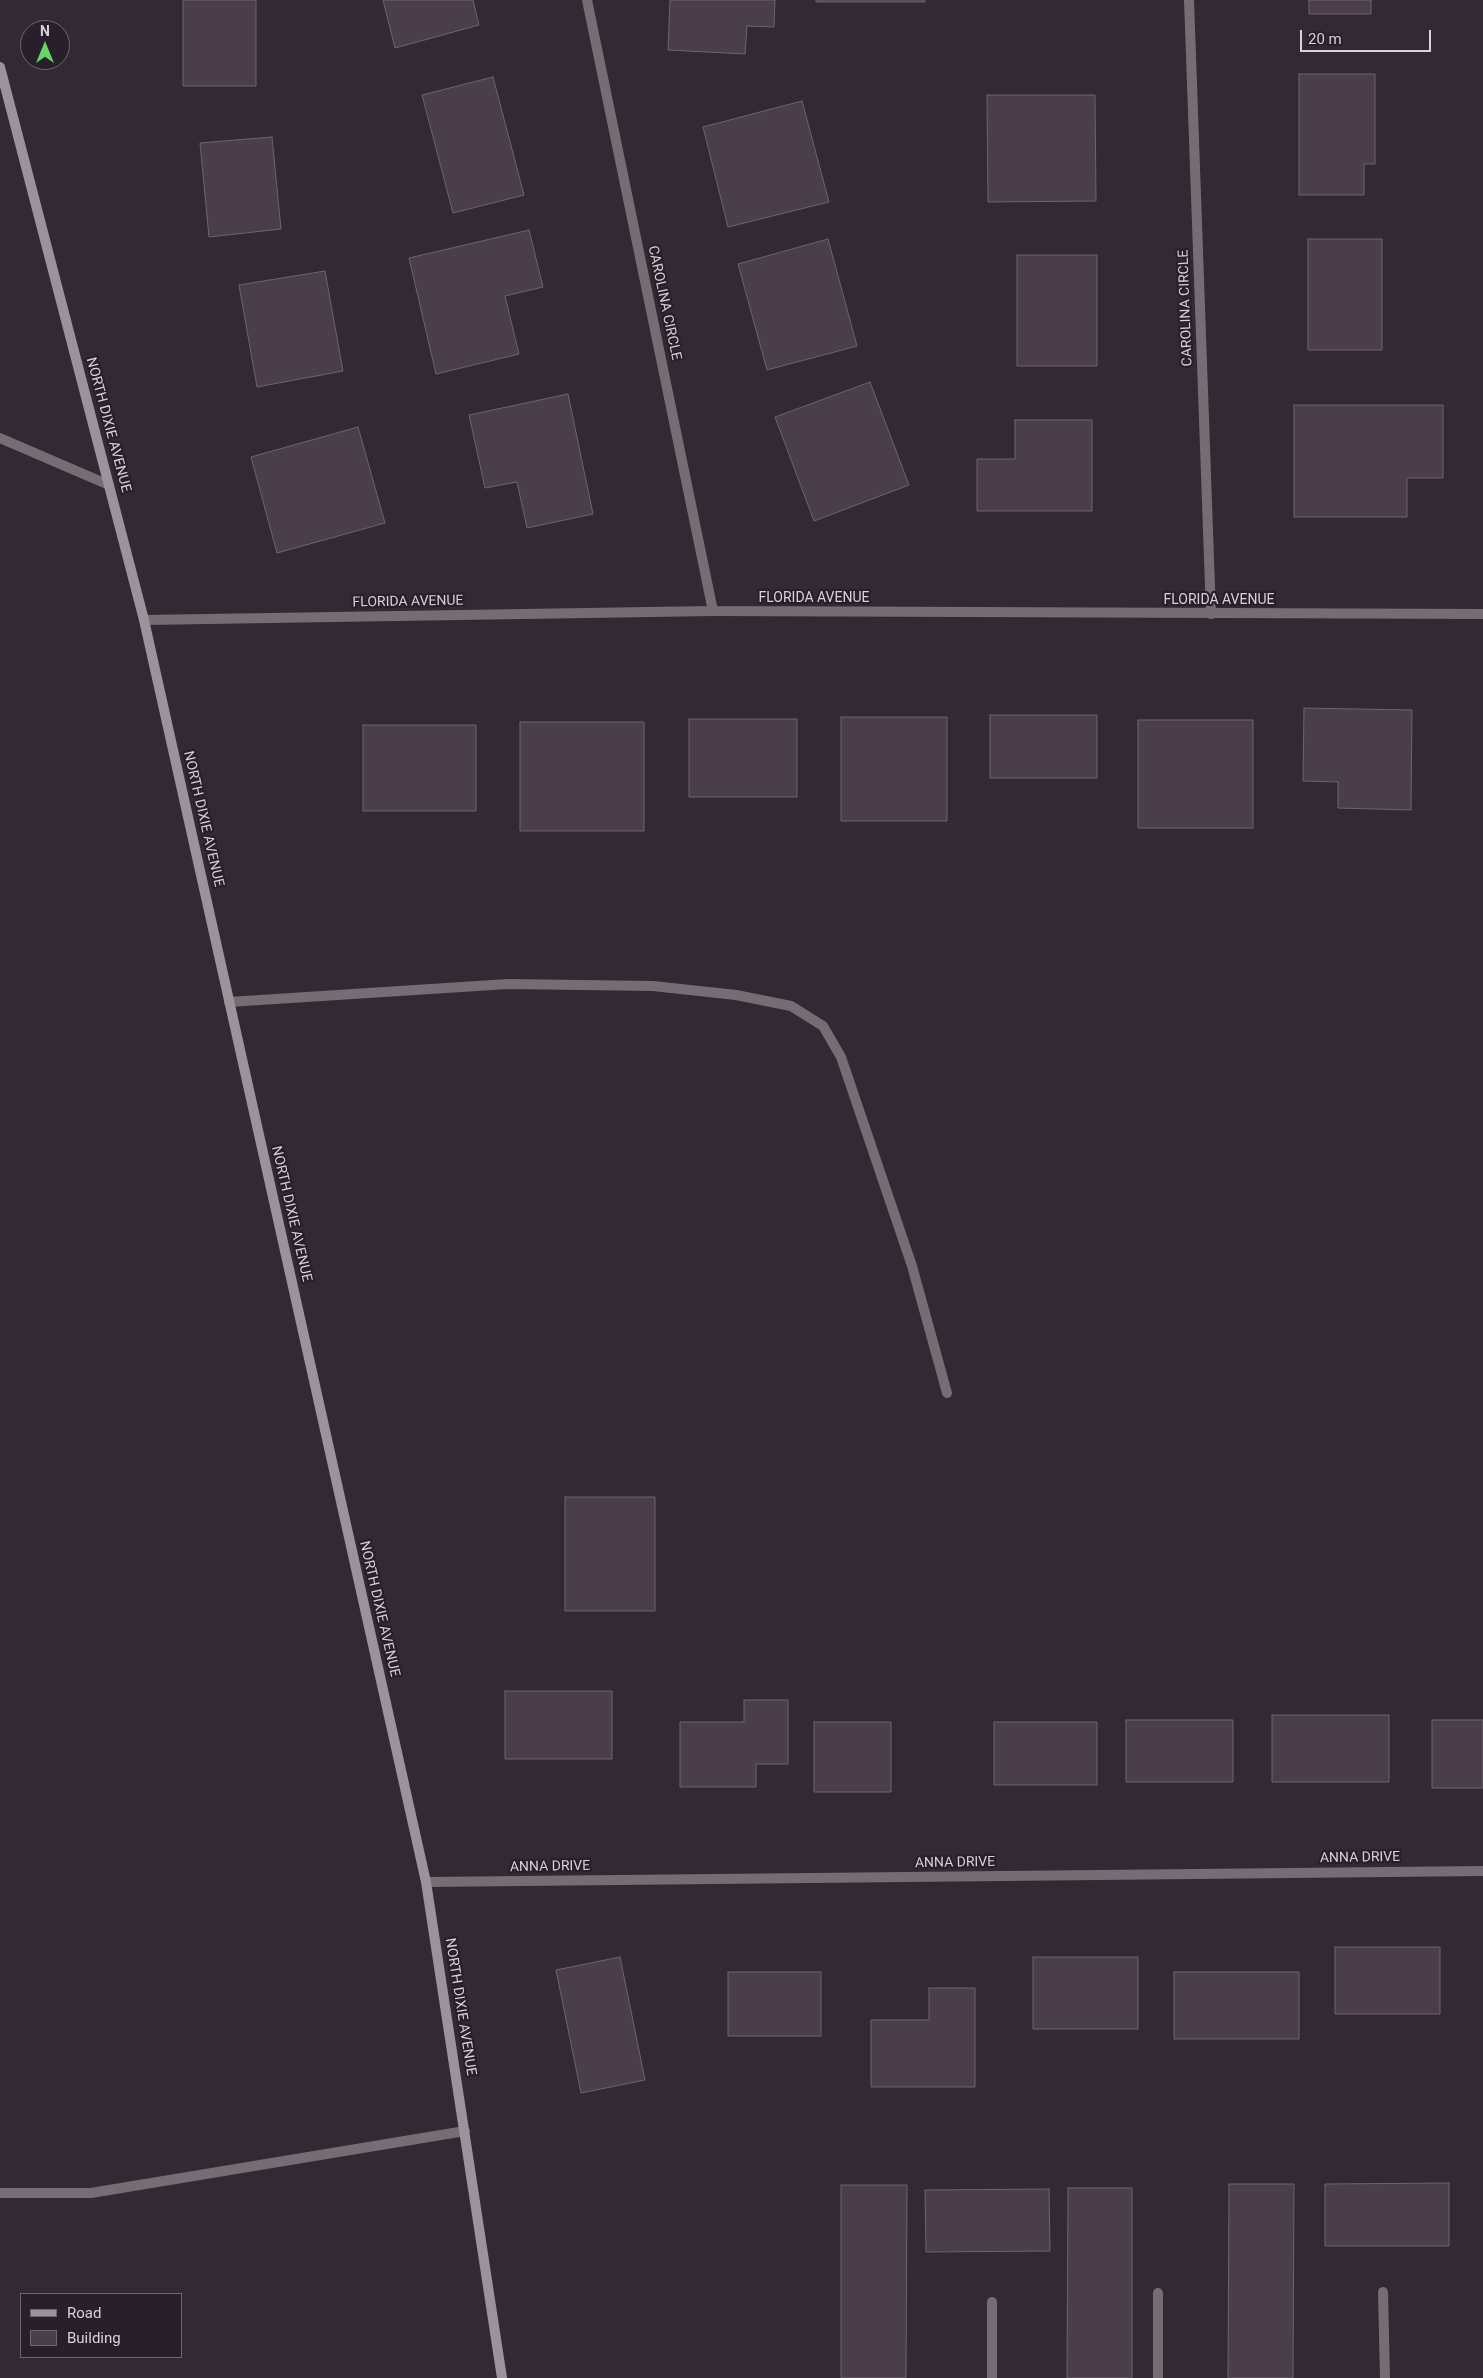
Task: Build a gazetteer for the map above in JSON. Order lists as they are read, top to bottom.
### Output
{
  "streets": {
    "street": [
      "CAROLINA CIRCLE",
      "NORTH DIXIE AVENUE",
      "FLORIDA AVENUE",
      "ANNA DRIVE"
    ]
  },
  "crossings": [
    ["CAROLINA CIRCLE", "FLORIDA AVENUE"],
    ["NORTH DIXIE AVENUE", "FLORIDA AVENUE"],
    ["NORTH DIXIE AVENUE", "ANNA DRIVE"]
  ],
  "legend": ["Road", "Building"],
  "scale_bar": "20 m",
  "north": "top"
}
